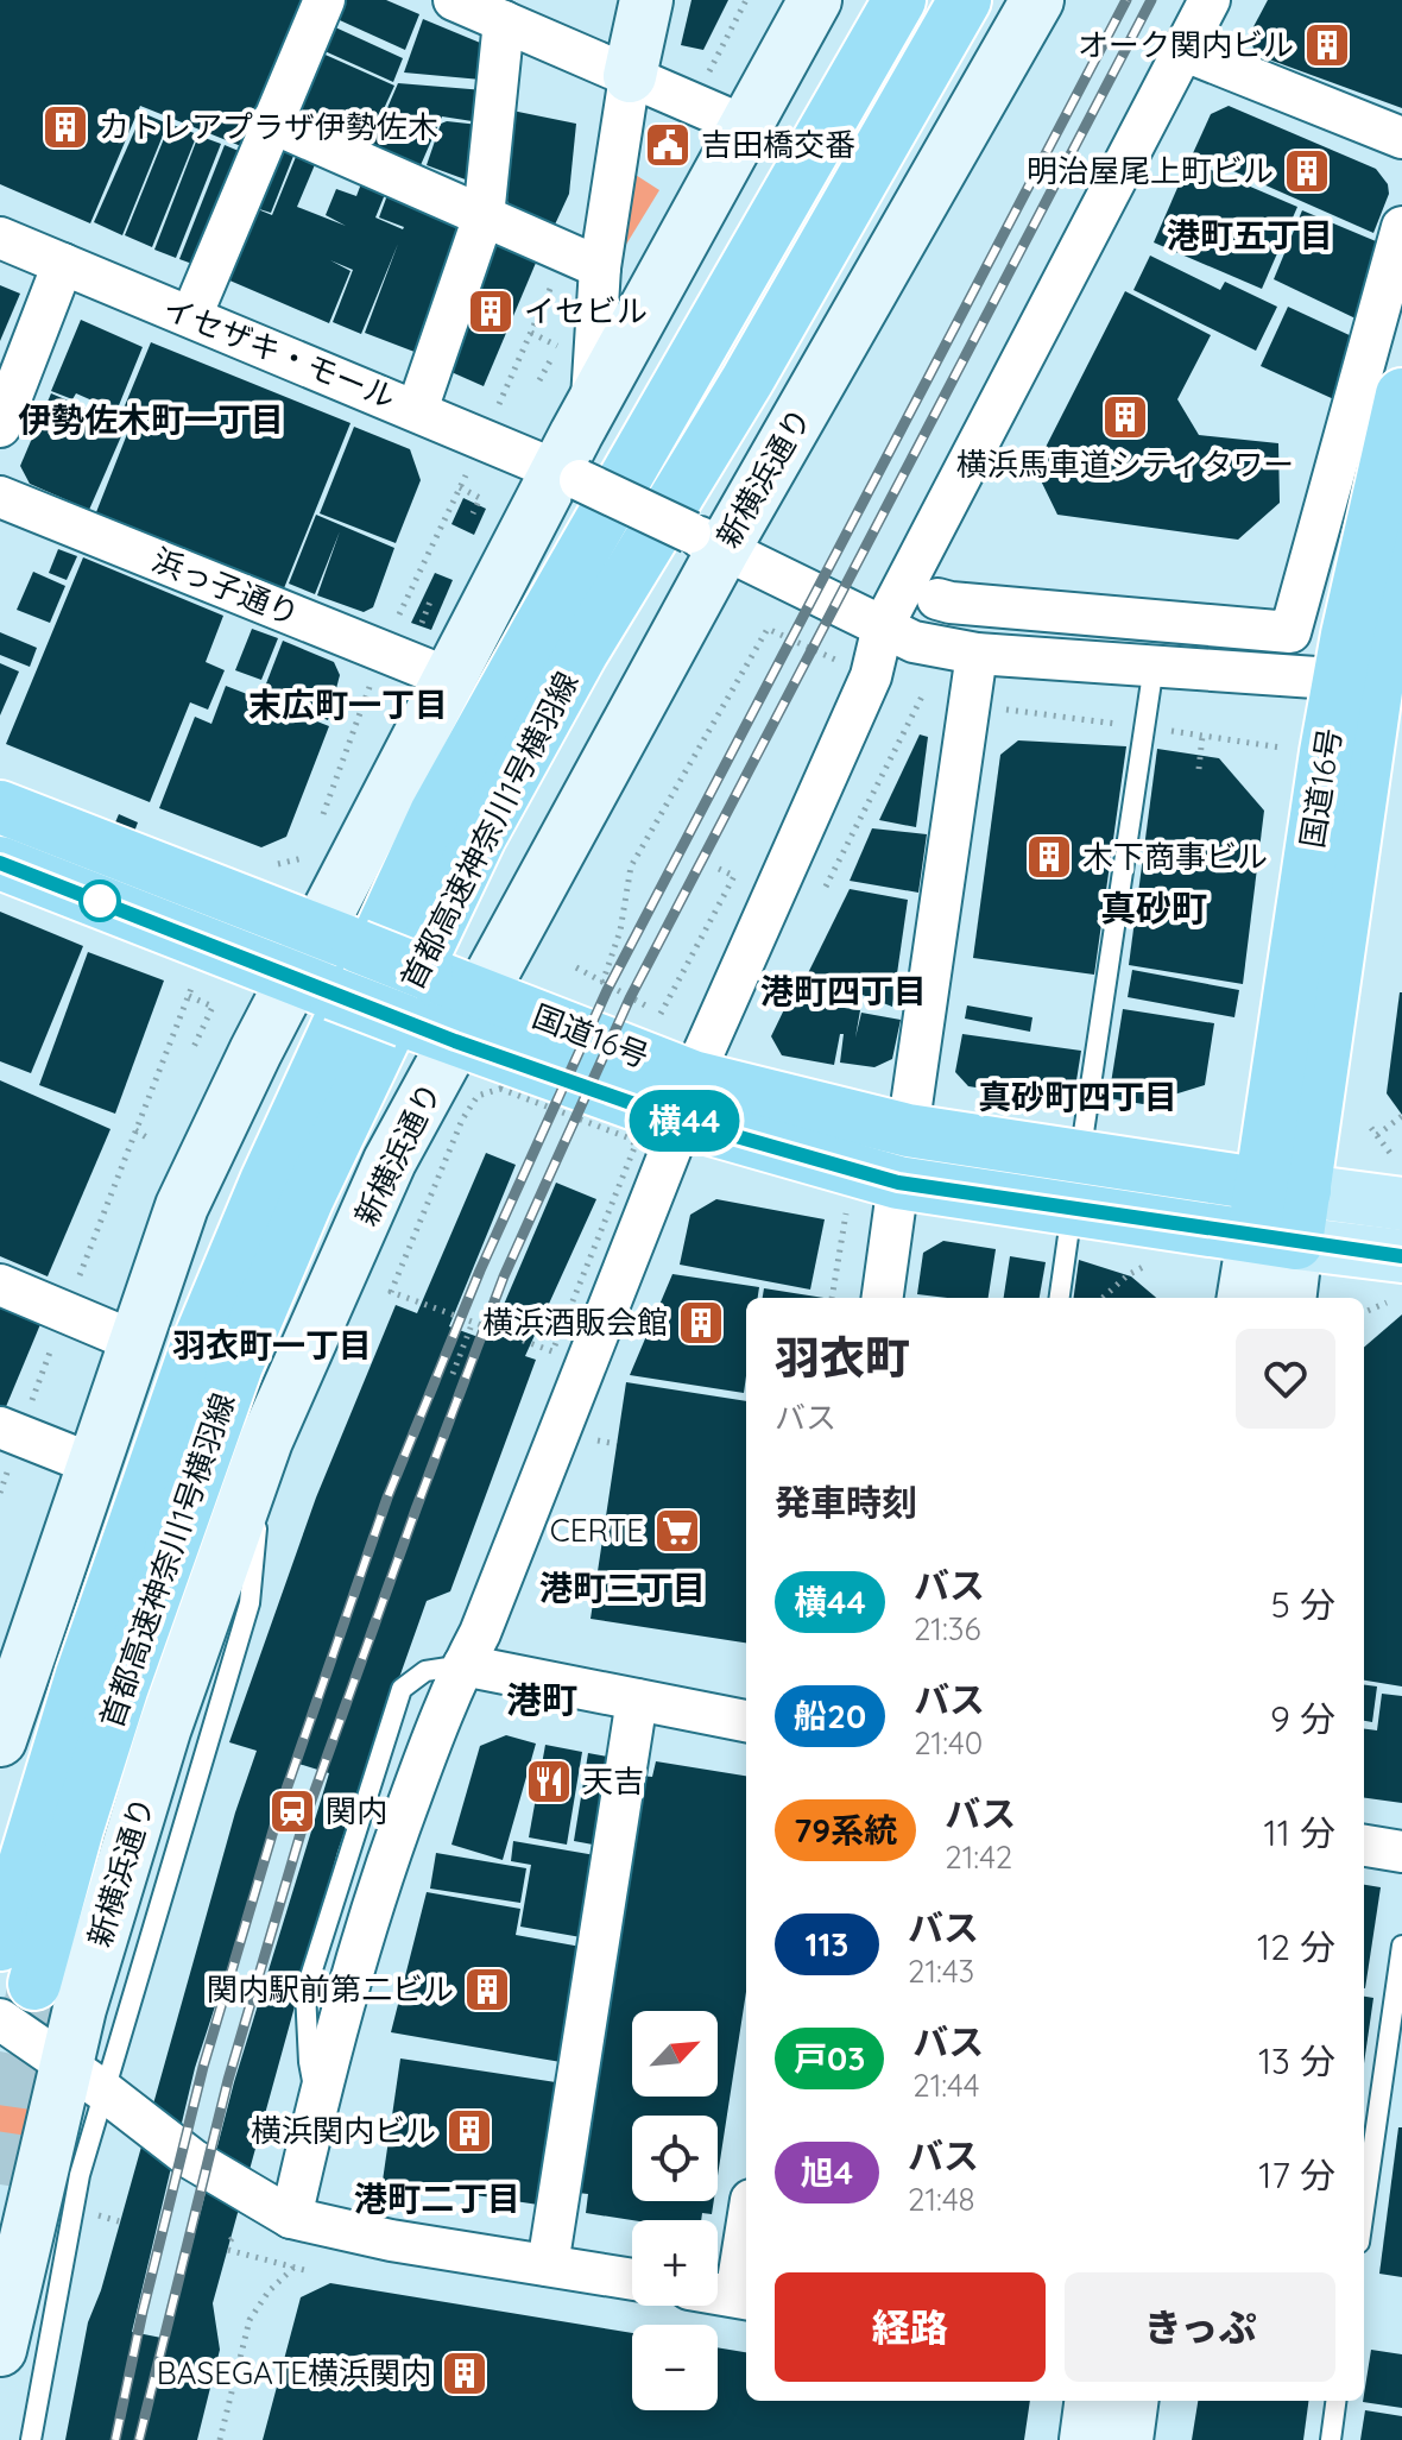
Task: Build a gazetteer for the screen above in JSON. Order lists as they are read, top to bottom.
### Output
{
  "streets": {
    "highway": ["国道16号", "首都高速神奈川1号横羽線"],
    "street": ["イセザキ・モール", "新横浜通り", "浜っ子通り"]
  },
  "crossings": [
    ["イセザキ・モール", "新横浜通り"],
    ["イセザキ・モール", "国道16号"],
    ["新横浜通り", "国道16号"]
  ],
  "districts": [
    "港町五丁目",
    "伊勢佐木町一丁目",
    "末広町一丁目",
    "真砂町",
    "港町四丁目",
    "真砂町四丁目",
    "羽衣町一丁目",
    "港町三丁目",
    "港町",
    "港町二丁目"
  ],
  "places": {
    "building": [
      "オーク関内ビル",
      "カトレアプラザ伊勢佐木",
      "明治屋尾上町ビル",
      "イセビル",
      "横浜馬車道シティタワー",
      "木下商事ビル",
      "横浜酒販会館",
      "関内駅前第二ビル",
      "横浜関内ビル",
      "BASEGATE横浜関内"
    ],
    "public building": ["吉田橋交番"],
    "supermarket": ["CERTE"],
    "restaurant": ["天吉"],
    "station": ["関内"]
  },
  "lines": ["bus line 横44"],
  "north": "top right",
  "page": {
    "on_map": "横44",
    "heading": [
      ["羽衣町", "バス"],
      "発車時刻"
    ],
    "list": [
      {
        "mark": "横44",
        "name": "バス",
        "note": "21:36",
        "value": "5 分"
      },
      {
        "mark": "船20",
        "name": "バス",
        "note": "21:40",
        "value": "9 分"
      },
      {
        "mark": "79系統",
        "name": "バス",
        "note": "21:42",
        "value": "11 分"
      },
      {
        "mark": "113",
        "name": "バス",
        "note": "21:43",
        "value": "12 分"
      },
      {
        "mark": "戸03",
        "name": "バス",
        "note": "21:44",
        "value": "13 分"
      },
      {
        "mark": "旭4",
        "name": "バス",
        "note": "21:48",
        "value": "17 分"
      }
    ],
    "map_buttons": ["+", "−"],
    "buttons": ["経路", "きっぷ"]
  }
}
